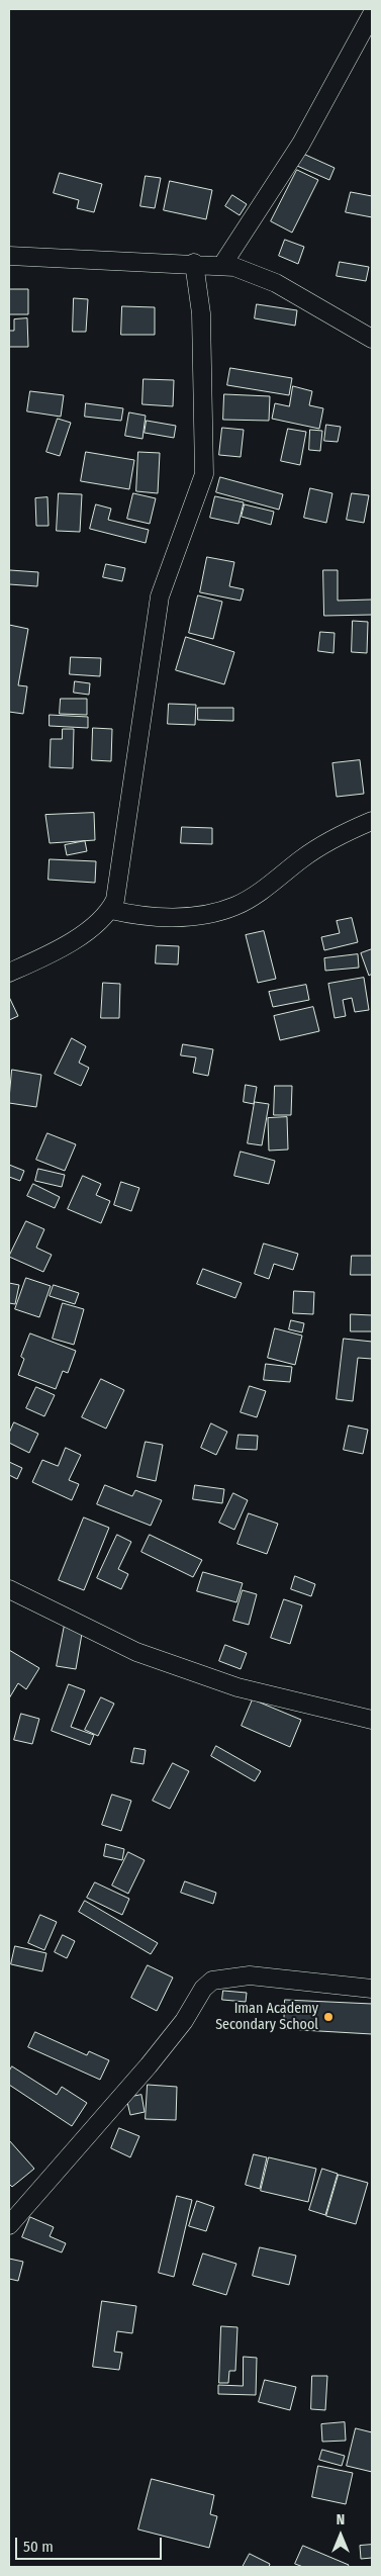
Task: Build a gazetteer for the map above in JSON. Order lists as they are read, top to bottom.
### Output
{
  "places": ["Iman Academy Secondary School"],
  "scale_bar": "50 m",
  "north": "top"
}
